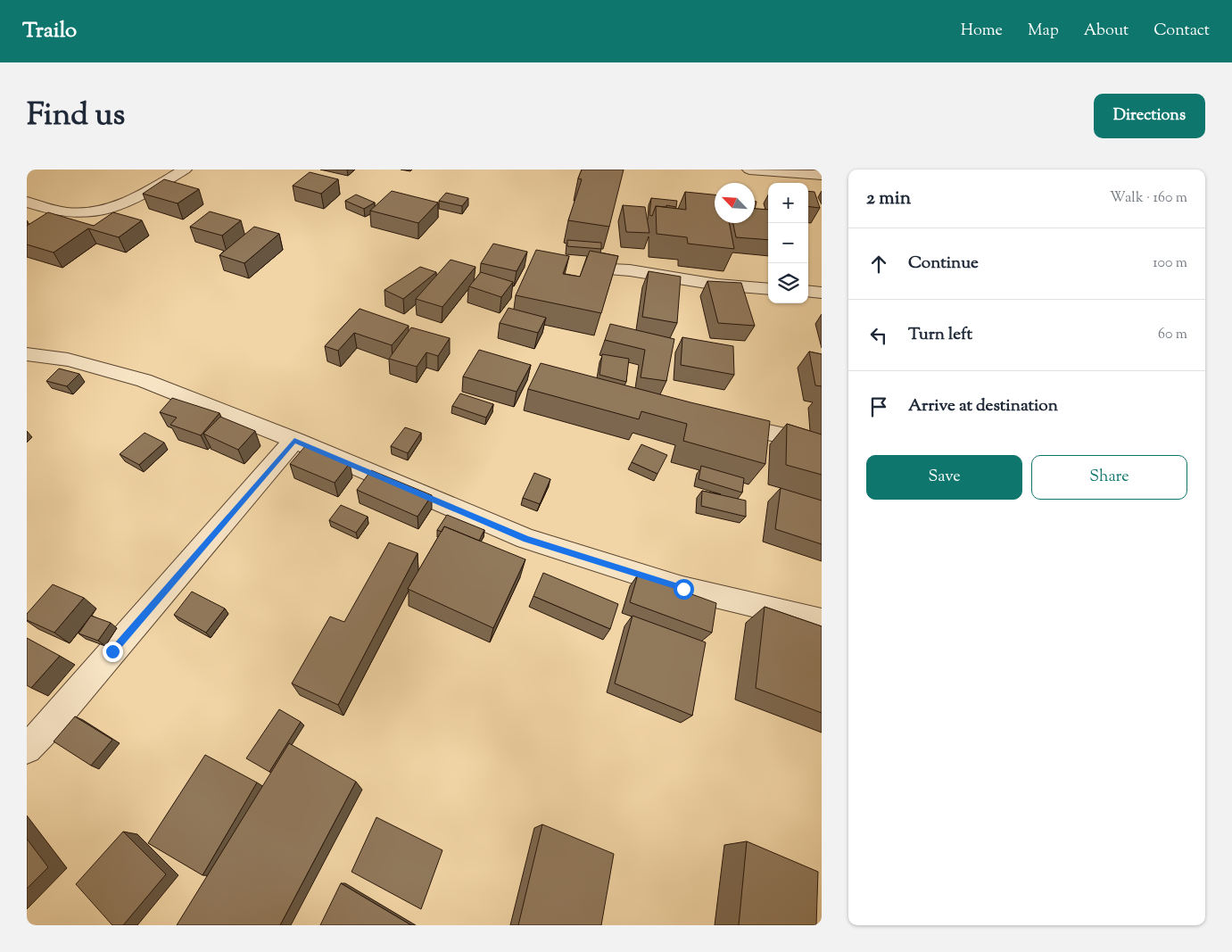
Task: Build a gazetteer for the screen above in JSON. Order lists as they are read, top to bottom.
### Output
{
  "north": "top left",
  "page": {
    "header": "Trailo",
    "nav": [
      "Home",
      "Map",
      "About",
      "Contact"
    ],
    "title": "Find us",
    "buttons": [
      "Directions",
      ["Save", "Share"]
    ],
    "heading": ["2 min", "Walk · 160 m"],
    "map_buttons": ["+", "−"],
    "list": [
      ["Continue", "100 m"],
      ["Turn left", "60 m"],
      "Arrive at destination"
    ]
  }
}
